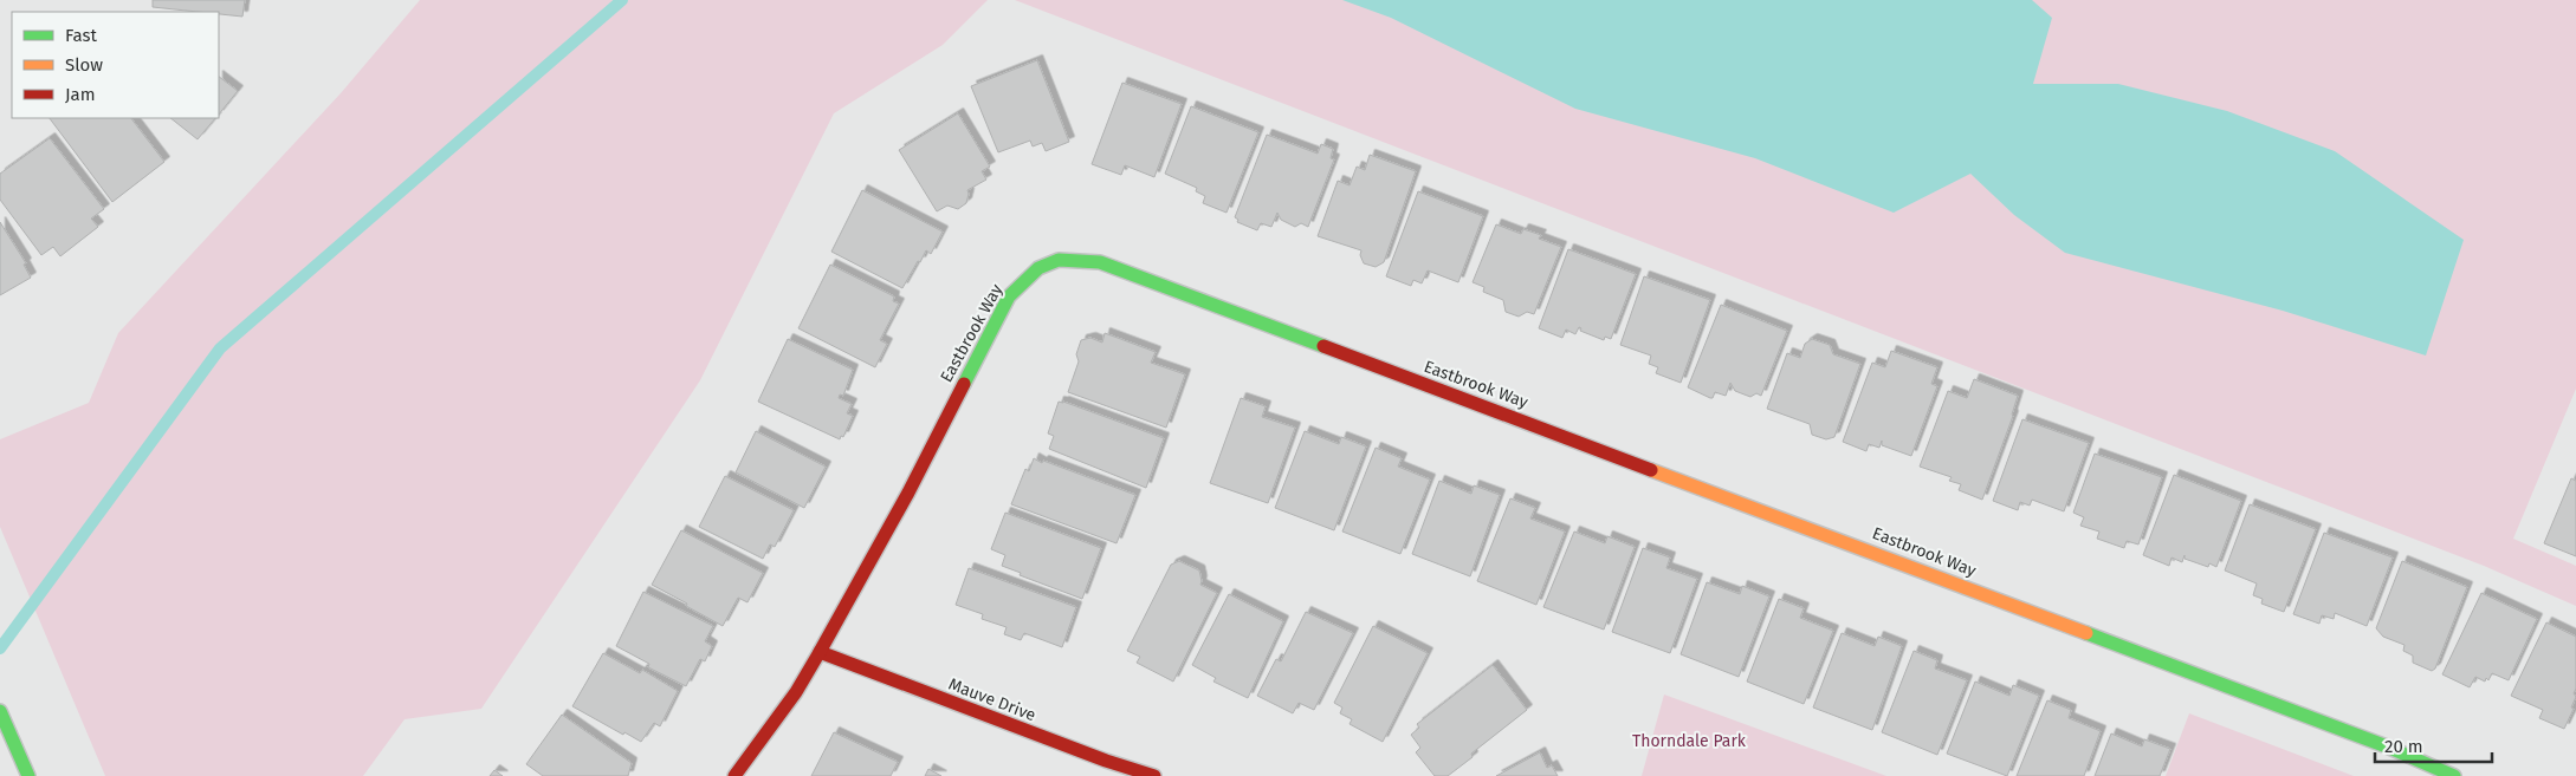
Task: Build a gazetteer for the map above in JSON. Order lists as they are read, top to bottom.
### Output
{
  "streets": {
    "street": ["Eastbrook Way", "Mauve Drive"]
  },
  "crossings": [
    ["Eastbrook Way", "Mauve Drive"]
  ],
  "parks": ["Thorndale Park"],
  "legend": ["Fast", "Slow", "Jam"],
  "scale_bar": "20 m"
}
